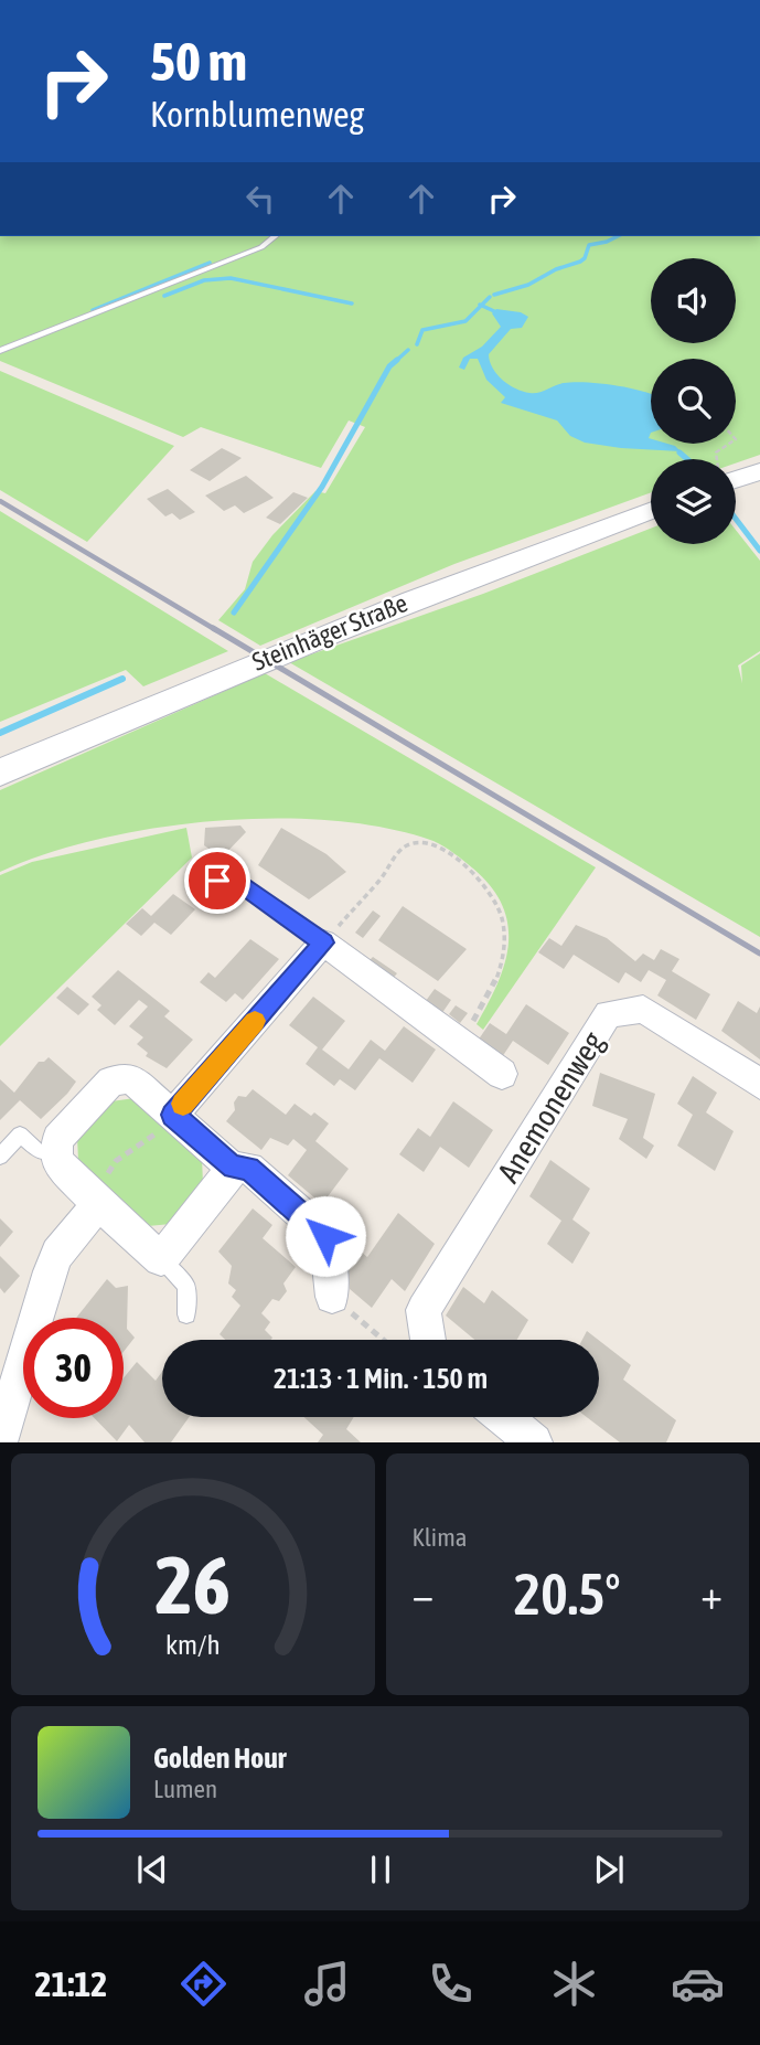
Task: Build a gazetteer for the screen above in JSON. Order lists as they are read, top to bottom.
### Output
{
  "streets": {
    "main road": ["Steinhäger Straße"],
    "street": ["Anemonenweg"]
  },
  "page": {
    "turn": ["50 m", "Kornblumenweg"],
    "limit": "30",
    "trip": "21:13 · 1 Min. · 150 m",
    "tile": "Klima",
    "heat": ["−", "20.5°", "+"],
    "song": ["Golden Hour", "Lumen"],
    "tabs": "21:12",
    "gauge": ["26", "km/h"]
  }
}
